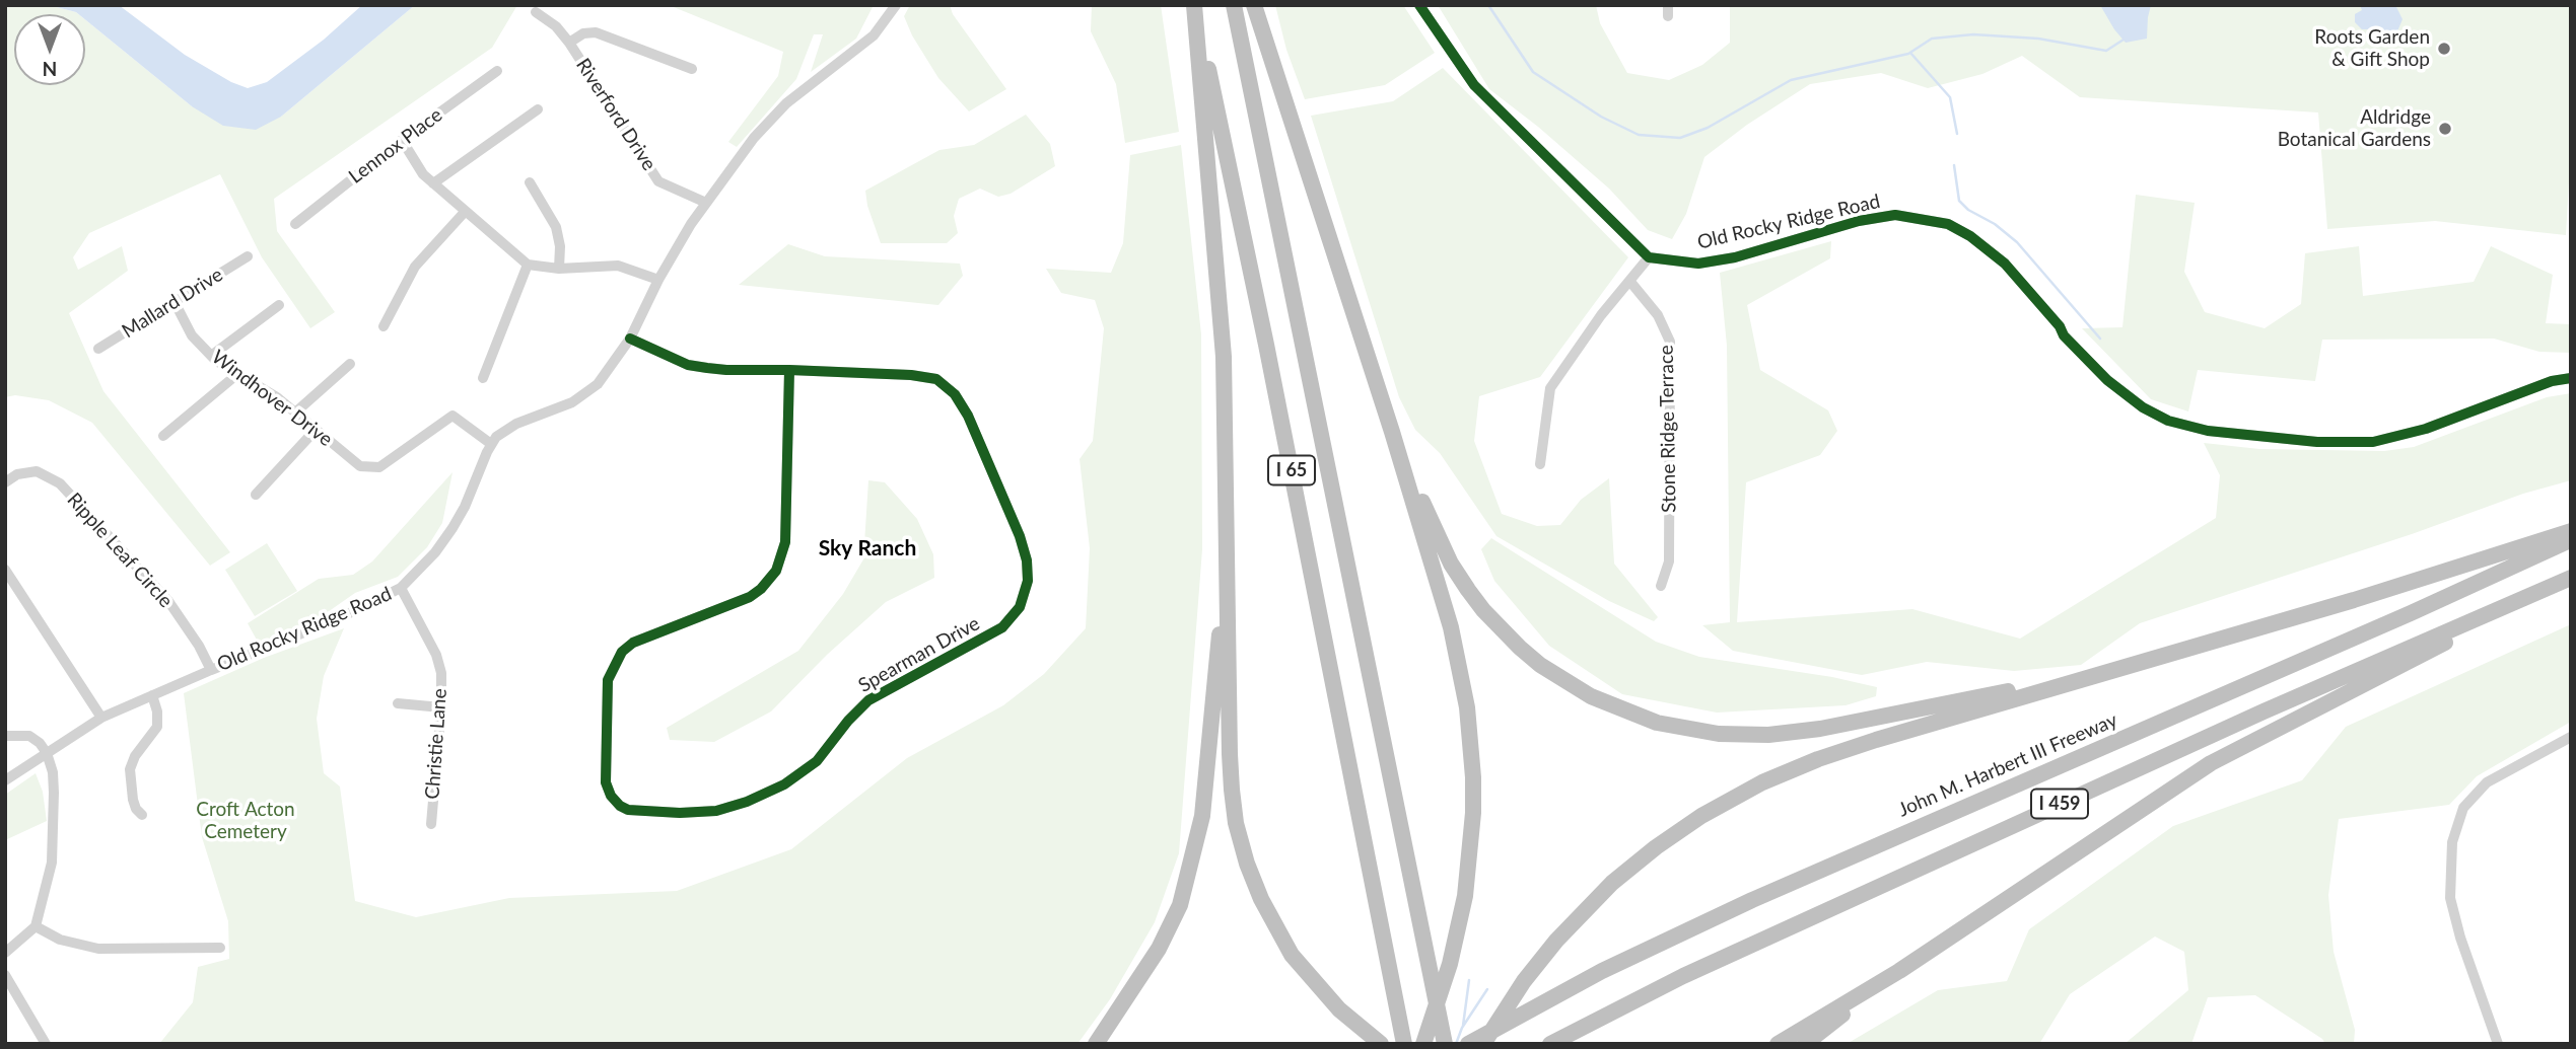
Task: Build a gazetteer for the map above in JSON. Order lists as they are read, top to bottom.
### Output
{
  "streets": {
    "highway": ["I 65", "John M. Harbert III Freeway", "I 459"],
    "street": [
      "Riverford Drive",
      "Lennox Place",
      "Old Rocky Ridge Road",
      "Mallard Drive",
      "Windhover Drive",
      "Stone Ridge Terrace",
      "Ripple Leaf Circle",
      "Spearman Drive",
      "Christie Lane"
    ]
  },
  "crossings": [
    ["Old Rocky Ridge Road", "Windhover Drive"],
    ["Old Rocky Ridge Road", "Ripple Leaf Circle"],
    ["Old Rocky Ridge Road", "Christie Lane"],
    ["Mallard Drive", "Windhover Drive"]
  ],
  "districts": ["Sky Ranch"],
  "parks": ["Croft Acton Cemetery"],
  "places": ["Roots Garden & Gift Shop", "Aldridge Botanical Gardens"],
  "north": "bottom"
}
